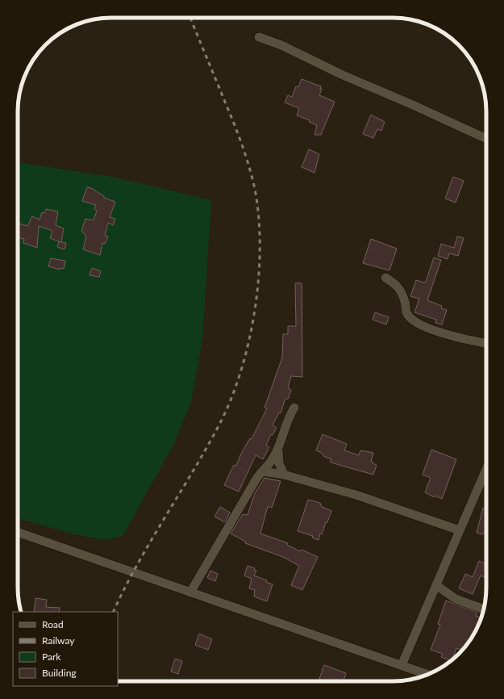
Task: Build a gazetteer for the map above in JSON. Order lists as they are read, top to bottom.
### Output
{
  "legend": [
    "Road",
    "Railway",
    "Park",
    "Building"
  ]
}
